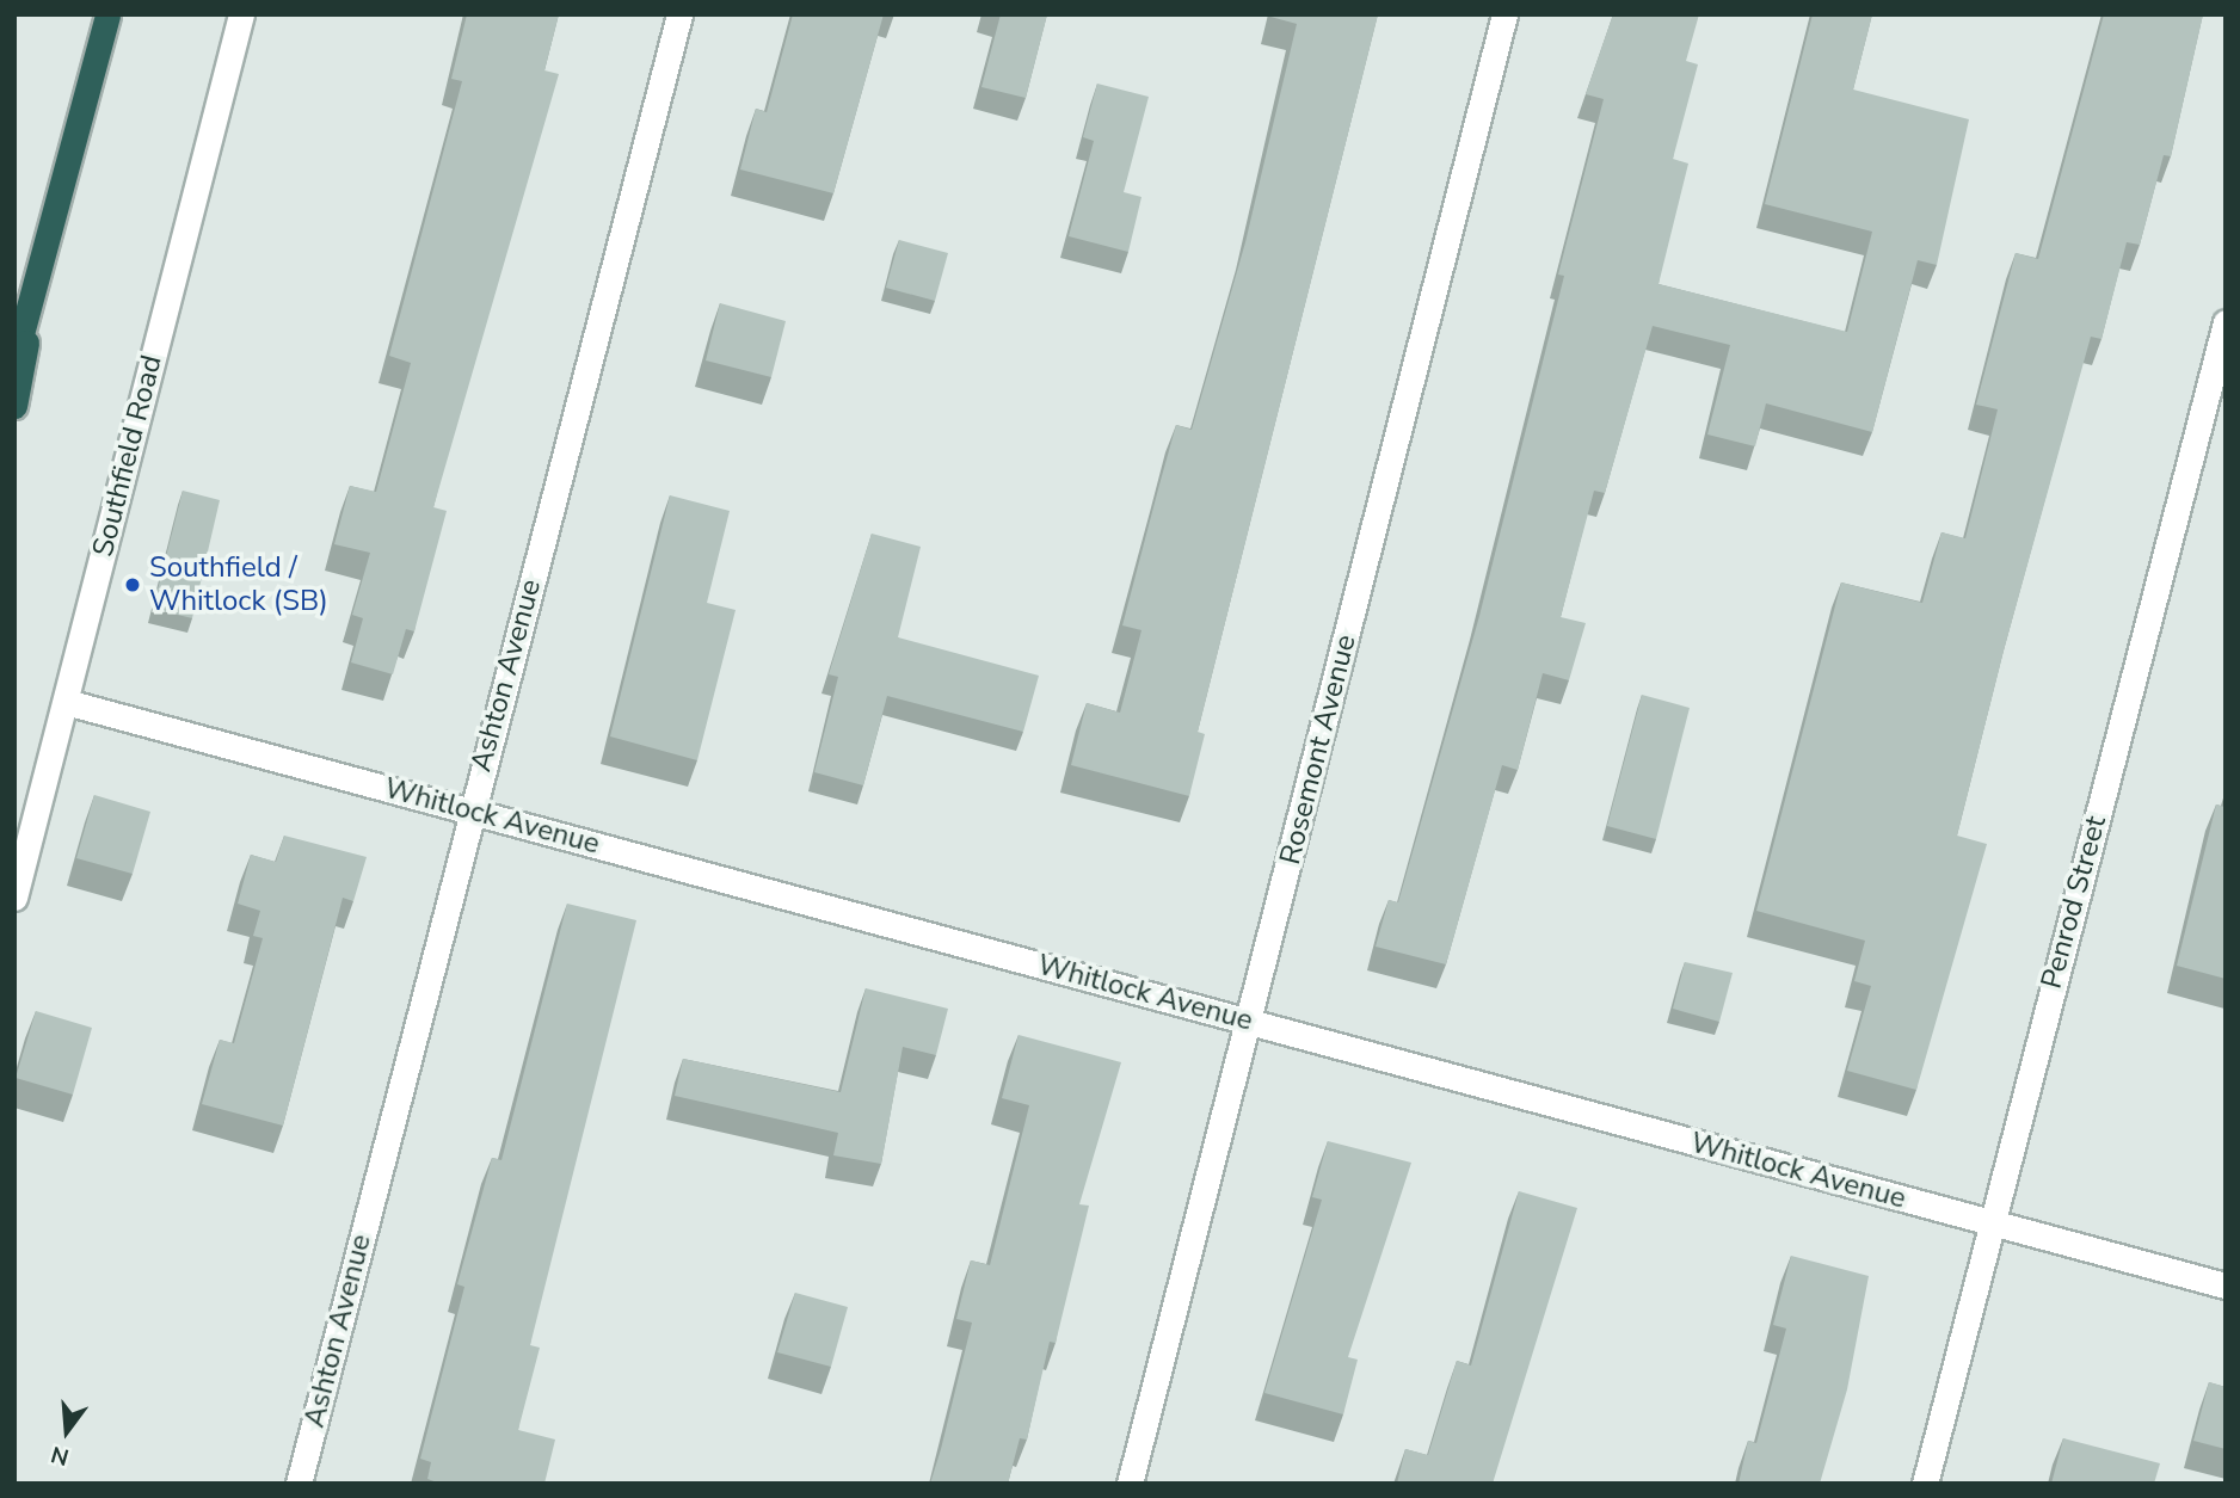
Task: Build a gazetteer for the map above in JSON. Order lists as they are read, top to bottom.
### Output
{
  "streets": {
    "street": [
      "Southfield Road",
      "Ashton Avenue",
      "Rosemont Avenue",
      "Whitlock Avenue",
      "Penrod Street"
    ]
  },
  "crossings": [
    ["Southfield Road", "Whitlock Avenue"],
    ["Ashton Avenue", "Whitlock Avenue"],
    ["Rosemont Avenue", "Whitlock Avenue"],
    ["Whitlock Avenue", "Penrod Street"]
  ],
  "places": ["Southfield / Whitlock (SB)"],
  "north": "bottom"
}
